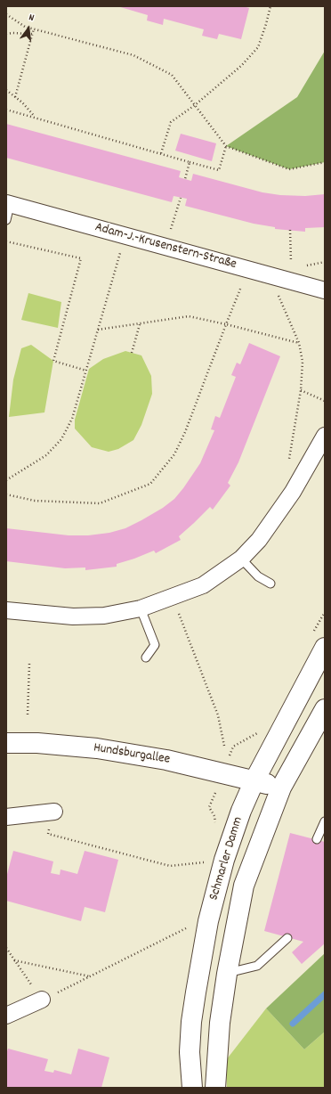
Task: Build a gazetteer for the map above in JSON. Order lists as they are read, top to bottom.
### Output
{
  "streets": {
    "street": ["Adam-J.-Krusenstern-Straße", "Hundsburgallee", "Schmarler Damm"]
  },
  "crossings": [
    ["Hundsburgallee", "Schmarler Damm"]
  ],
  "north": "top"
}
